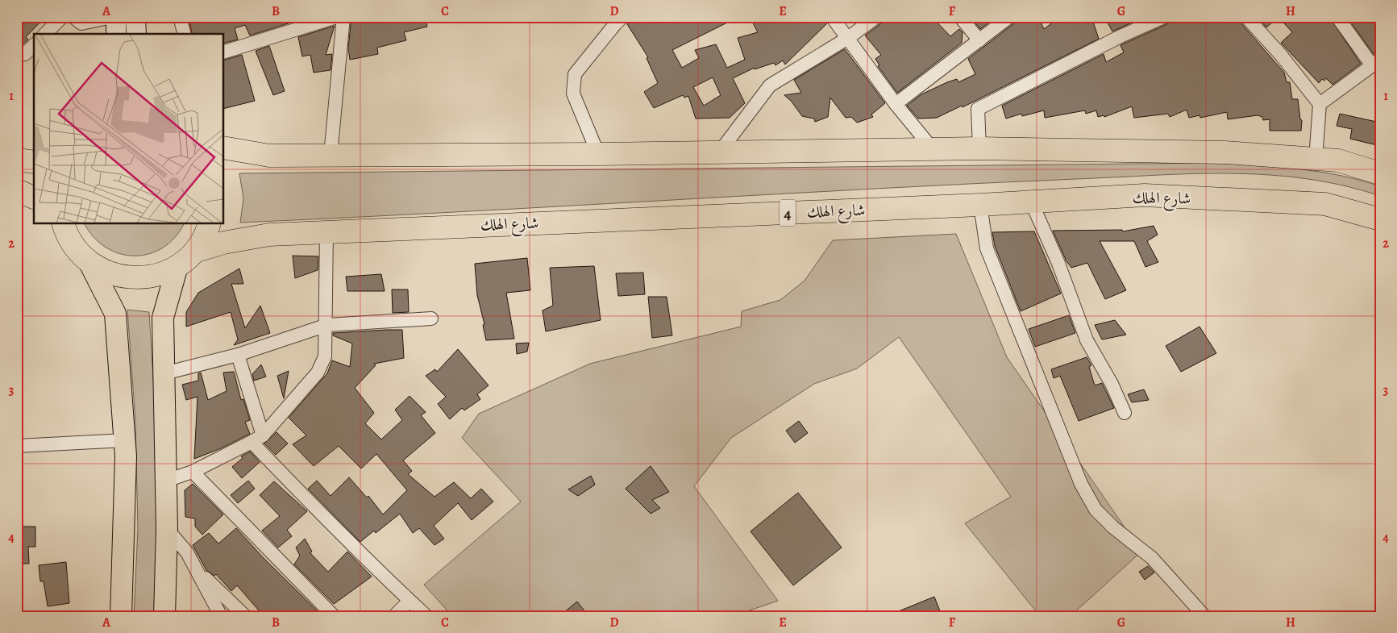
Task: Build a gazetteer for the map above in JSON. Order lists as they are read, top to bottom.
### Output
{
  "streets": {
    "highway": ["شارع الهلك", "4"]
  },
  "grid": {
    "columns": [
      "A",
      "B",
      "C",
      "D",
      "E",
      "F",
      "G",
      "H"
    ],
    "rows": [
      "1",
      "2",
      "3",
      "4"
    ]
  }
}
